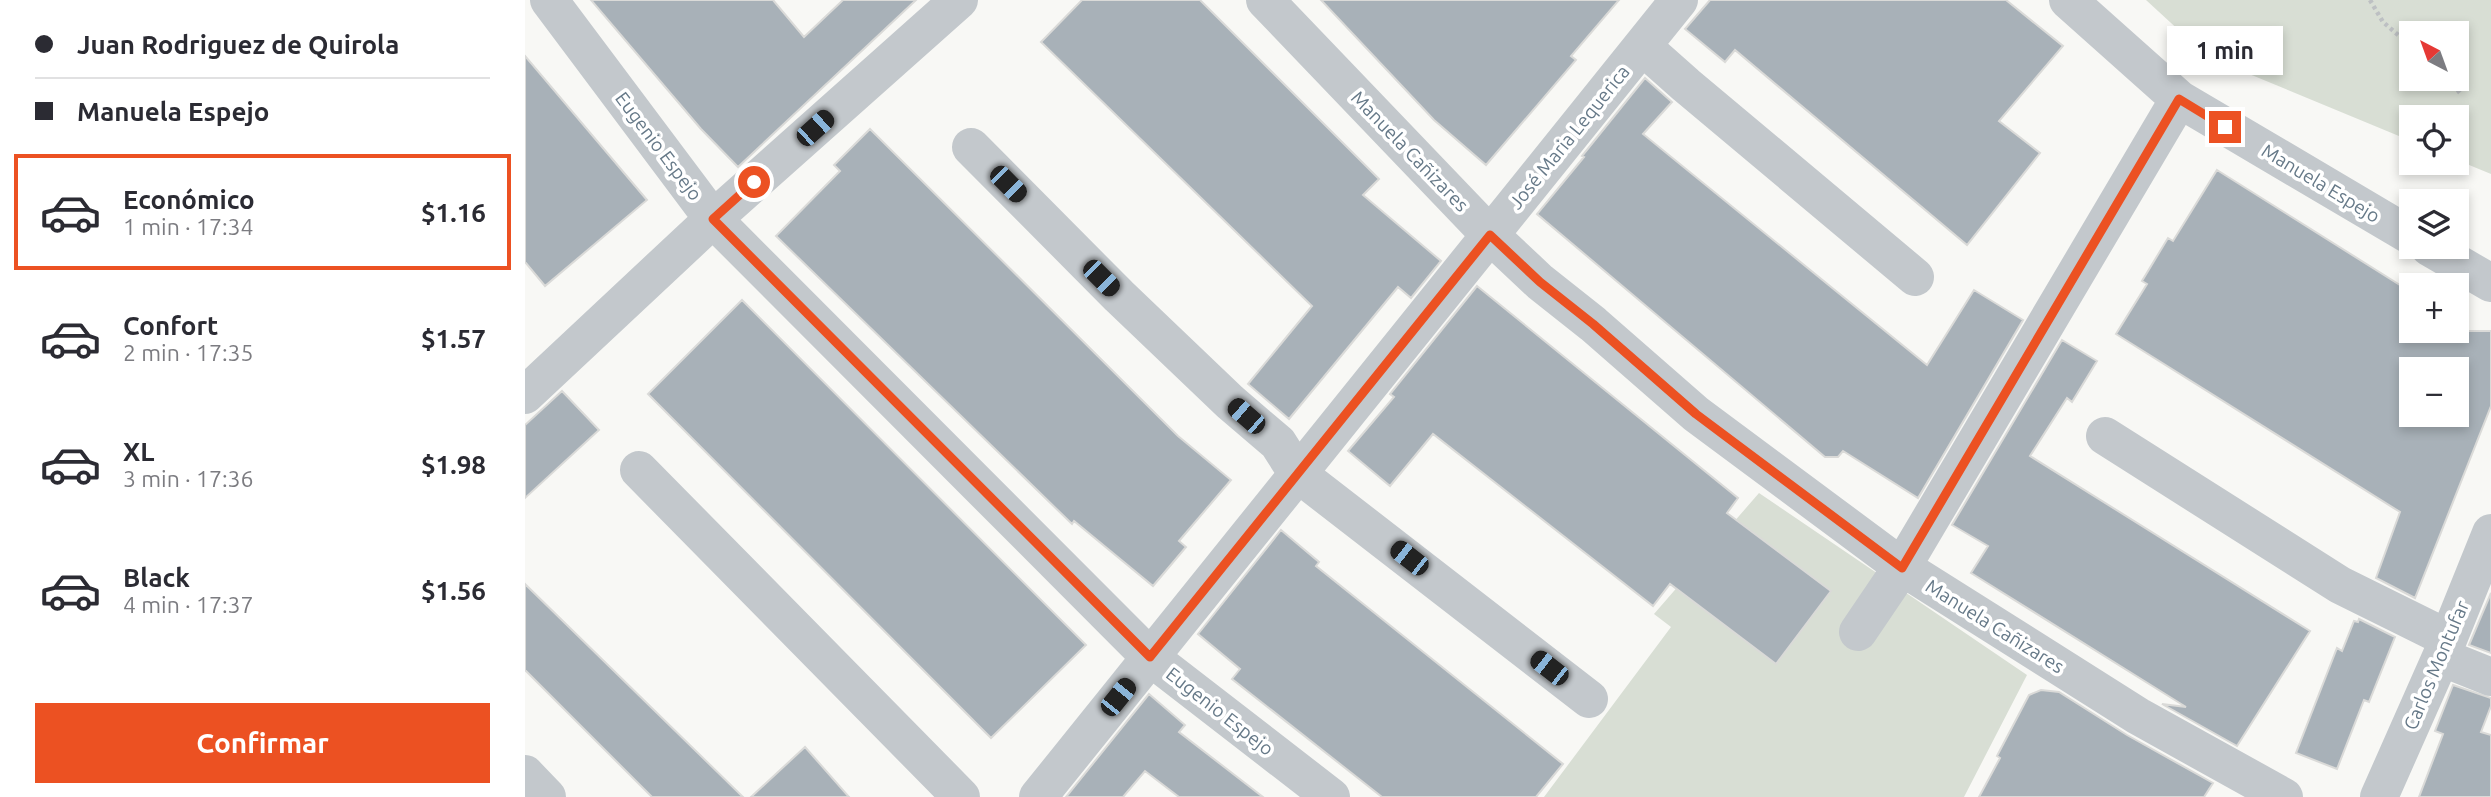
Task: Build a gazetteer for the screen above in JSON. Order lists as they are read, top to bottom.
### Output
{
  "streets": {
    "street": [
      "José Maria Lequerica",
      "Eugenio Espejo",
      "Manuela Cañizares",
      "Manuela Espejo",
      "Carlos Montufar"
    ]
  },
  "crossings": [
    ["José Maria Lequerica", "Eugenio Espejo"],
    ["José Maria Lequerica", "Manuela Cañizares"]
  ],
  "north": "top left",
  "page": {
    "banner": ["Juan Rodriguez de Quirola", "Manuela Espejo"],
    "map_buttons": ["+", "−"],
    "bubble": "1 min",
    "list": [
      {
        "name": "Económico",
        "note": "1 min · 17:34",
        "value": "$1.16"
      },
      {
        "name": "Confort",
        "note": "2 min · 17:35",
        "value": "$1.57"
      },
      {
        "name": "XL",
        "note": "3 min · 17:36",
        "value": "$1.98"
      },
      {
        "name": "Black",
        "note": "4 min · 17:37",
        "value": "$1.56"
      }
    ],
    "buttons": "Confirmar"
  }
}
